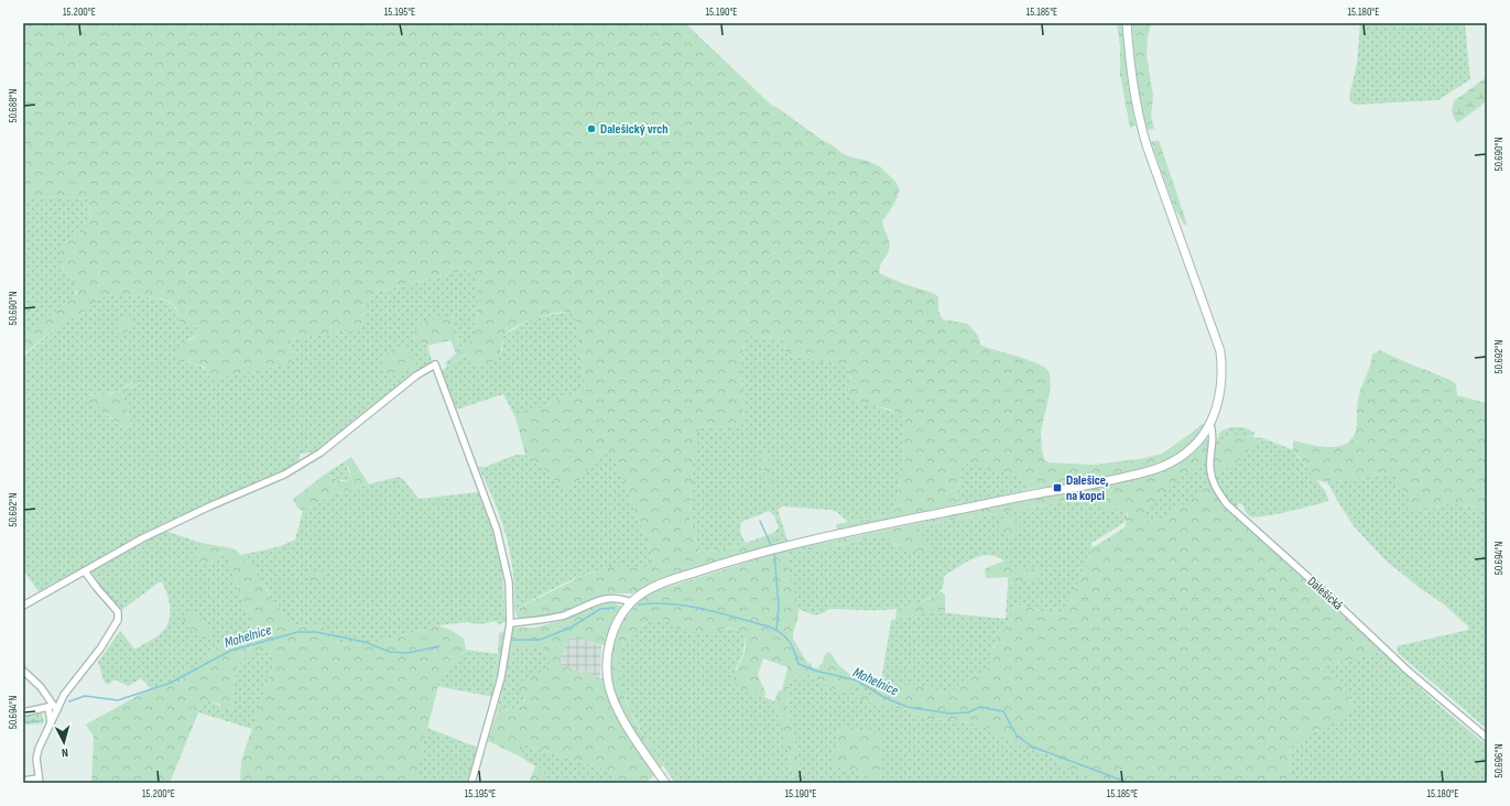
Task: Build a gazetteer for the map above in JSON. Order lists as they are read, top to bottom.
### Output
{
  "streets": {
    "street": ["Dalešická"]
  },
  "water": ["Mohelnice"],
  "places": {
    "other": ["Dalešický vrch"],
    "transit": ["Dalešice, na kopci"]
  },
  "north": "bottom",
  "coordinates": [
    "15.200°E",
    "15.195°E",
    "15.190°E",
    "15.185°E",
    "15.180°E",
    "50.688°N",
    "50.690°N",
    "50.692°N",
    "50.694°N",
    "50.696°N"
  ]
}
